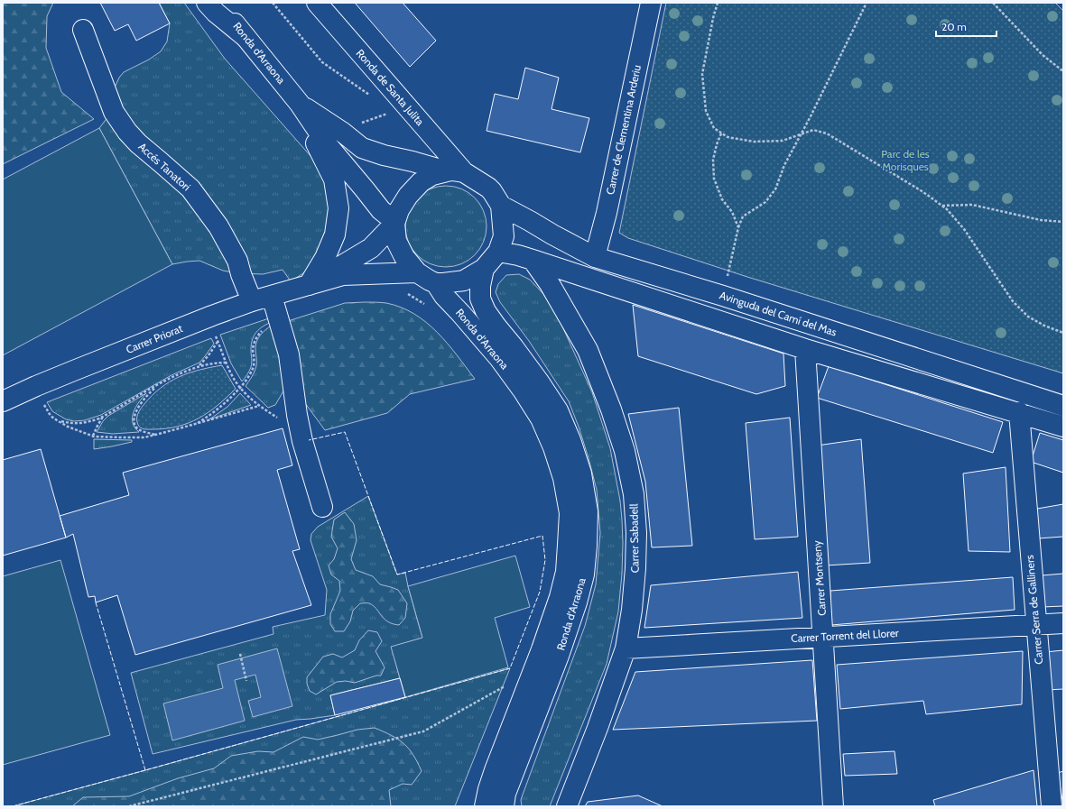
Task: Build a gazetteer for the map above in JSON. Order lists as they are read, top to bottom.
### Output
{
  "streets": {
    "main road": [
      "Ronda d'Arraona",
      "Ronda de Santa Julita",
      "Carrer de Clementina Arderiu",
      "Accés Tanatori",
      "Avinguda del Camí del Mas",
      "Carrer Priorat",
      "Carrer Sabadell",
      "Carrer Montseny",
      "Carrer Serra de Galliners",
      "Carrer Torrent del Llorer"
    ]
  },
  "crossings": [
    ["Ronda d'Arraona", "Ronda de Santa Julita"],
    ["Ronda d'Arraona", "Avinguda del Camí del Mas"],
    ["Ronda d'Arraona", "Carrer Priorat"],
    ["Ronda de Santa Julita", "Avinguda del Camí del Mas"],
    ["Ronda de Santa Julita", "Carrer Priorat"],
    ["Carrer de Clementina Arderiu", "Avinguda del Camí del Mas"],
    ["Accés Tanatori", "Carrer Priorat"],
    ["Avinguda del Camí del Mas", "Carrer Priorat"],
    ["Carrer Sabadell", "Carrer Torrent del Llorer"],
    ["Carrer Montseny", "Carrer Torrent del Llorer"],
    ["Carrer Serra de Galliners", "Carrer Torrent del Llorer"]
  ],
  "parks": ["Parc de les Morisques"],
  "scale_bar": "20 m"
}
